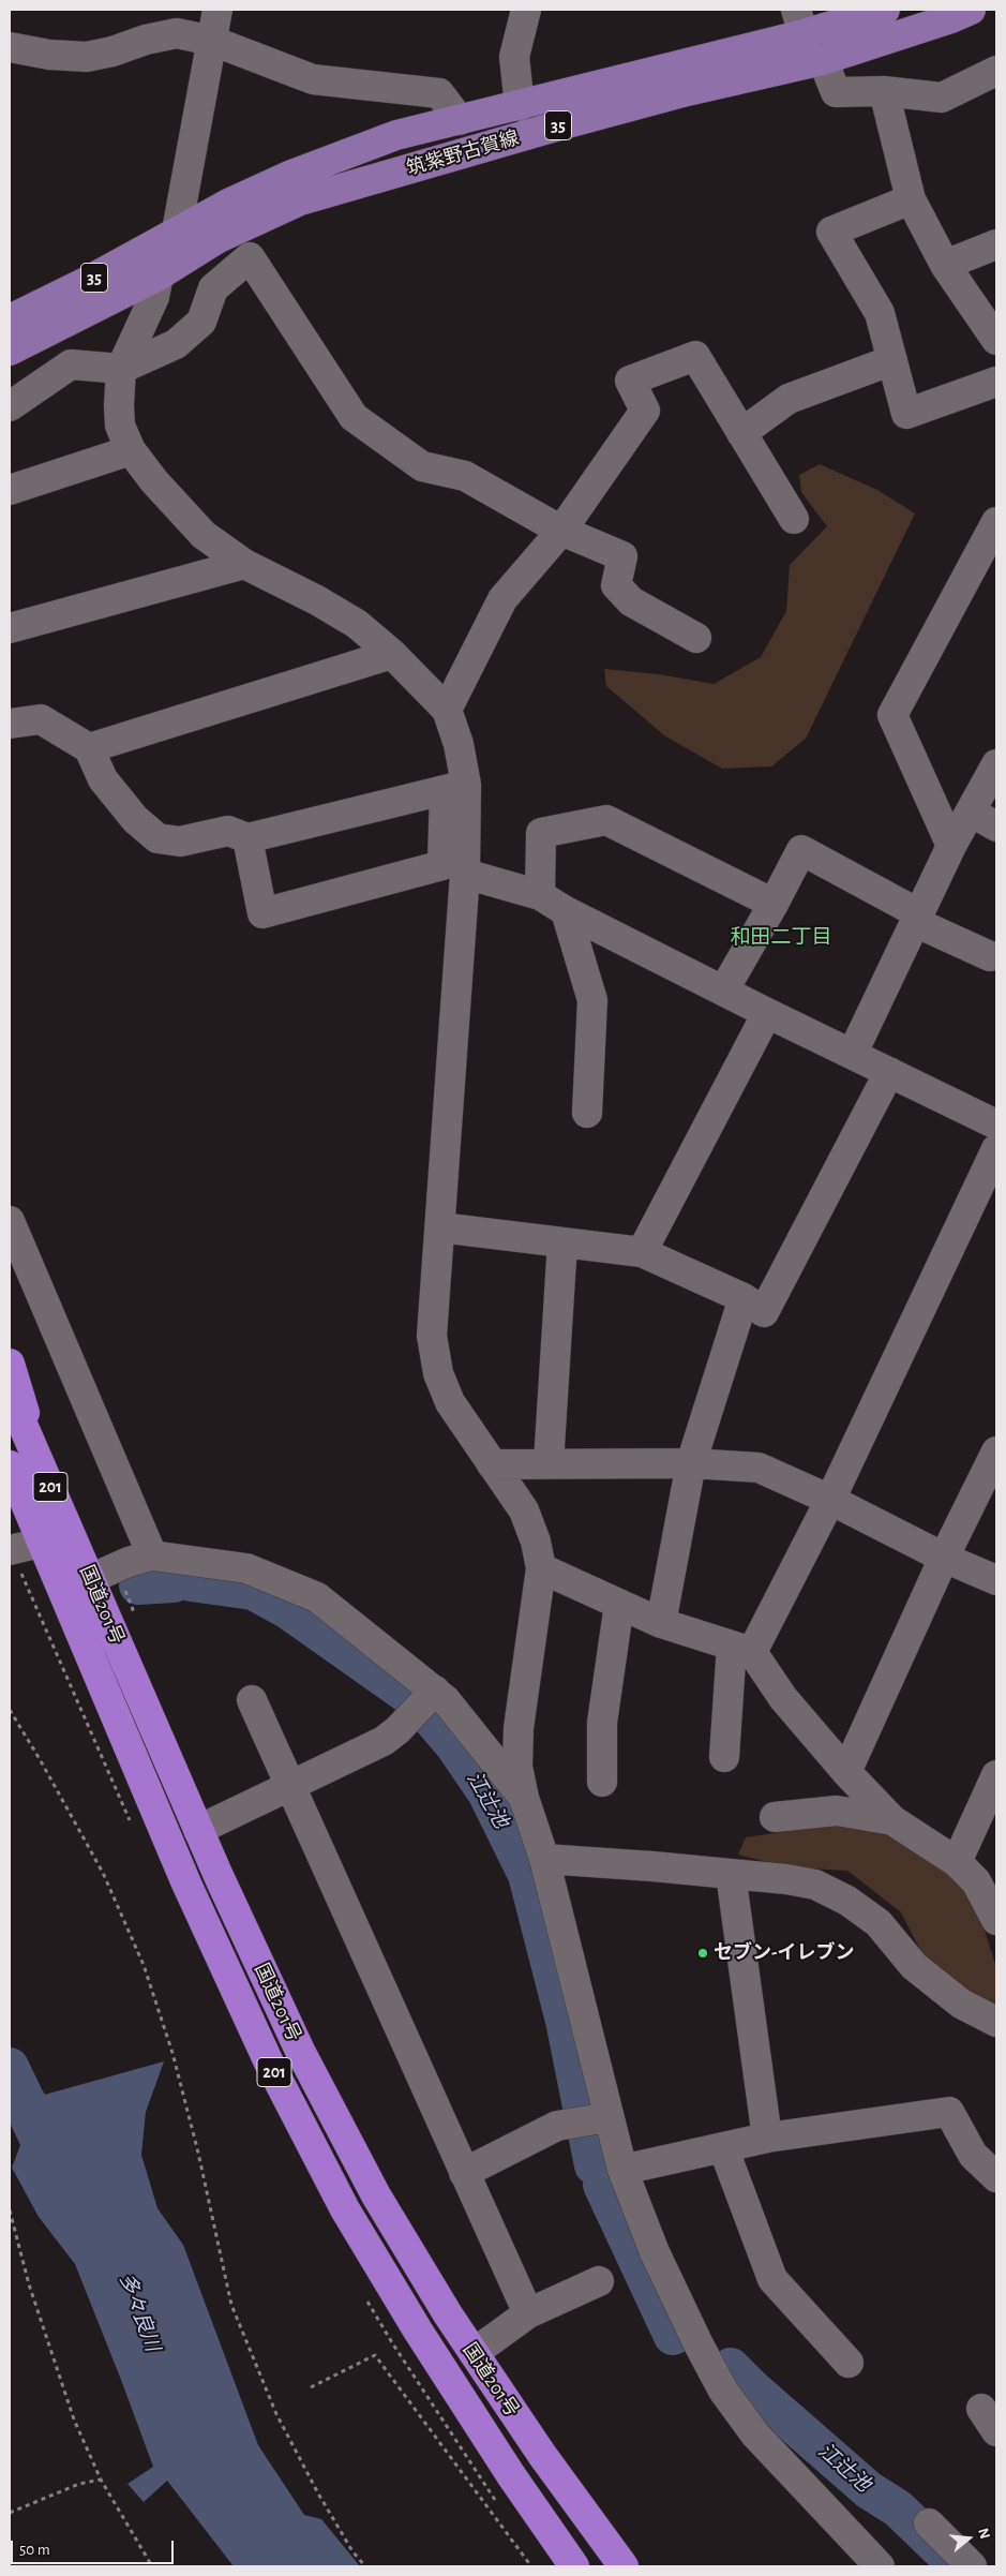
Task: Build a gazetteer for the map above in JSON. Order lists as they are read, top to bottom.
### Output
{
  "streets": {
    "highway": ["201", "国道201号"],
    "main road": ["35", "筑紫野古賀線"]
  },
  "crossings": [
    ["201", "国道201号"]
  ],
  "districts": ["和田二丁目"],
  "water": ["江辻池", "多々良川"],
  "places": ["セブン-イレブン"],
  "scale_bar": "50 m",
  "north": "right"
}
